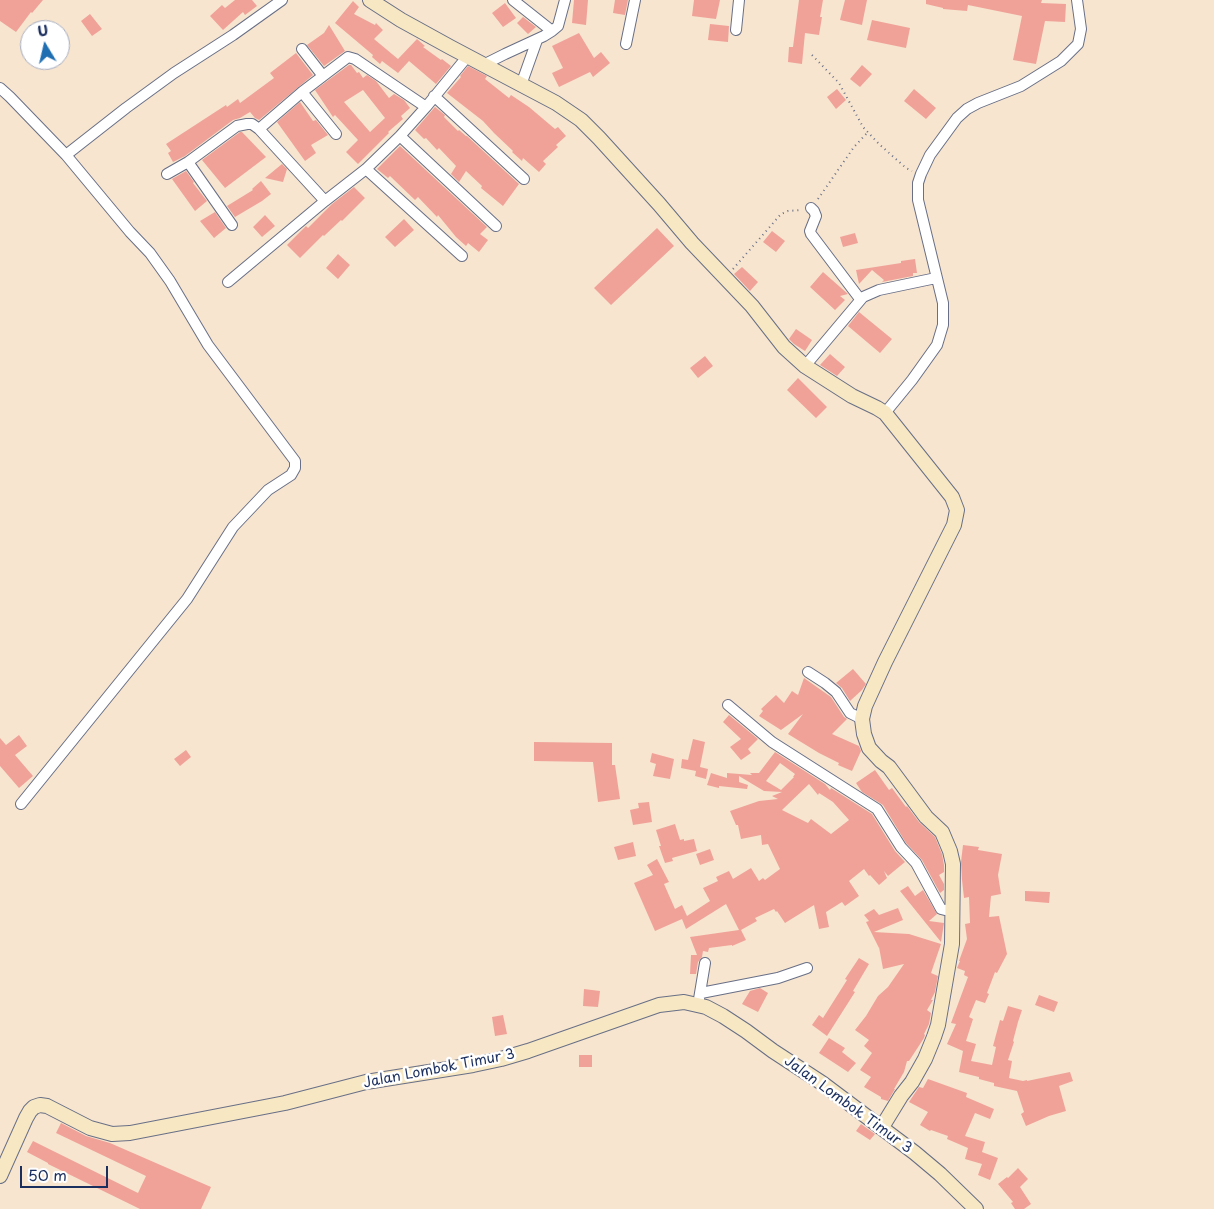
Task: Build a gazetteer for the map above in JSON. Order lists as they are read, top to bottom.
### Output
{
  "streets": {
    "street": ["Jalan Lombok Timur 3"]
  },
  "scale_bar": "50 m",
  "north": "top"
}
